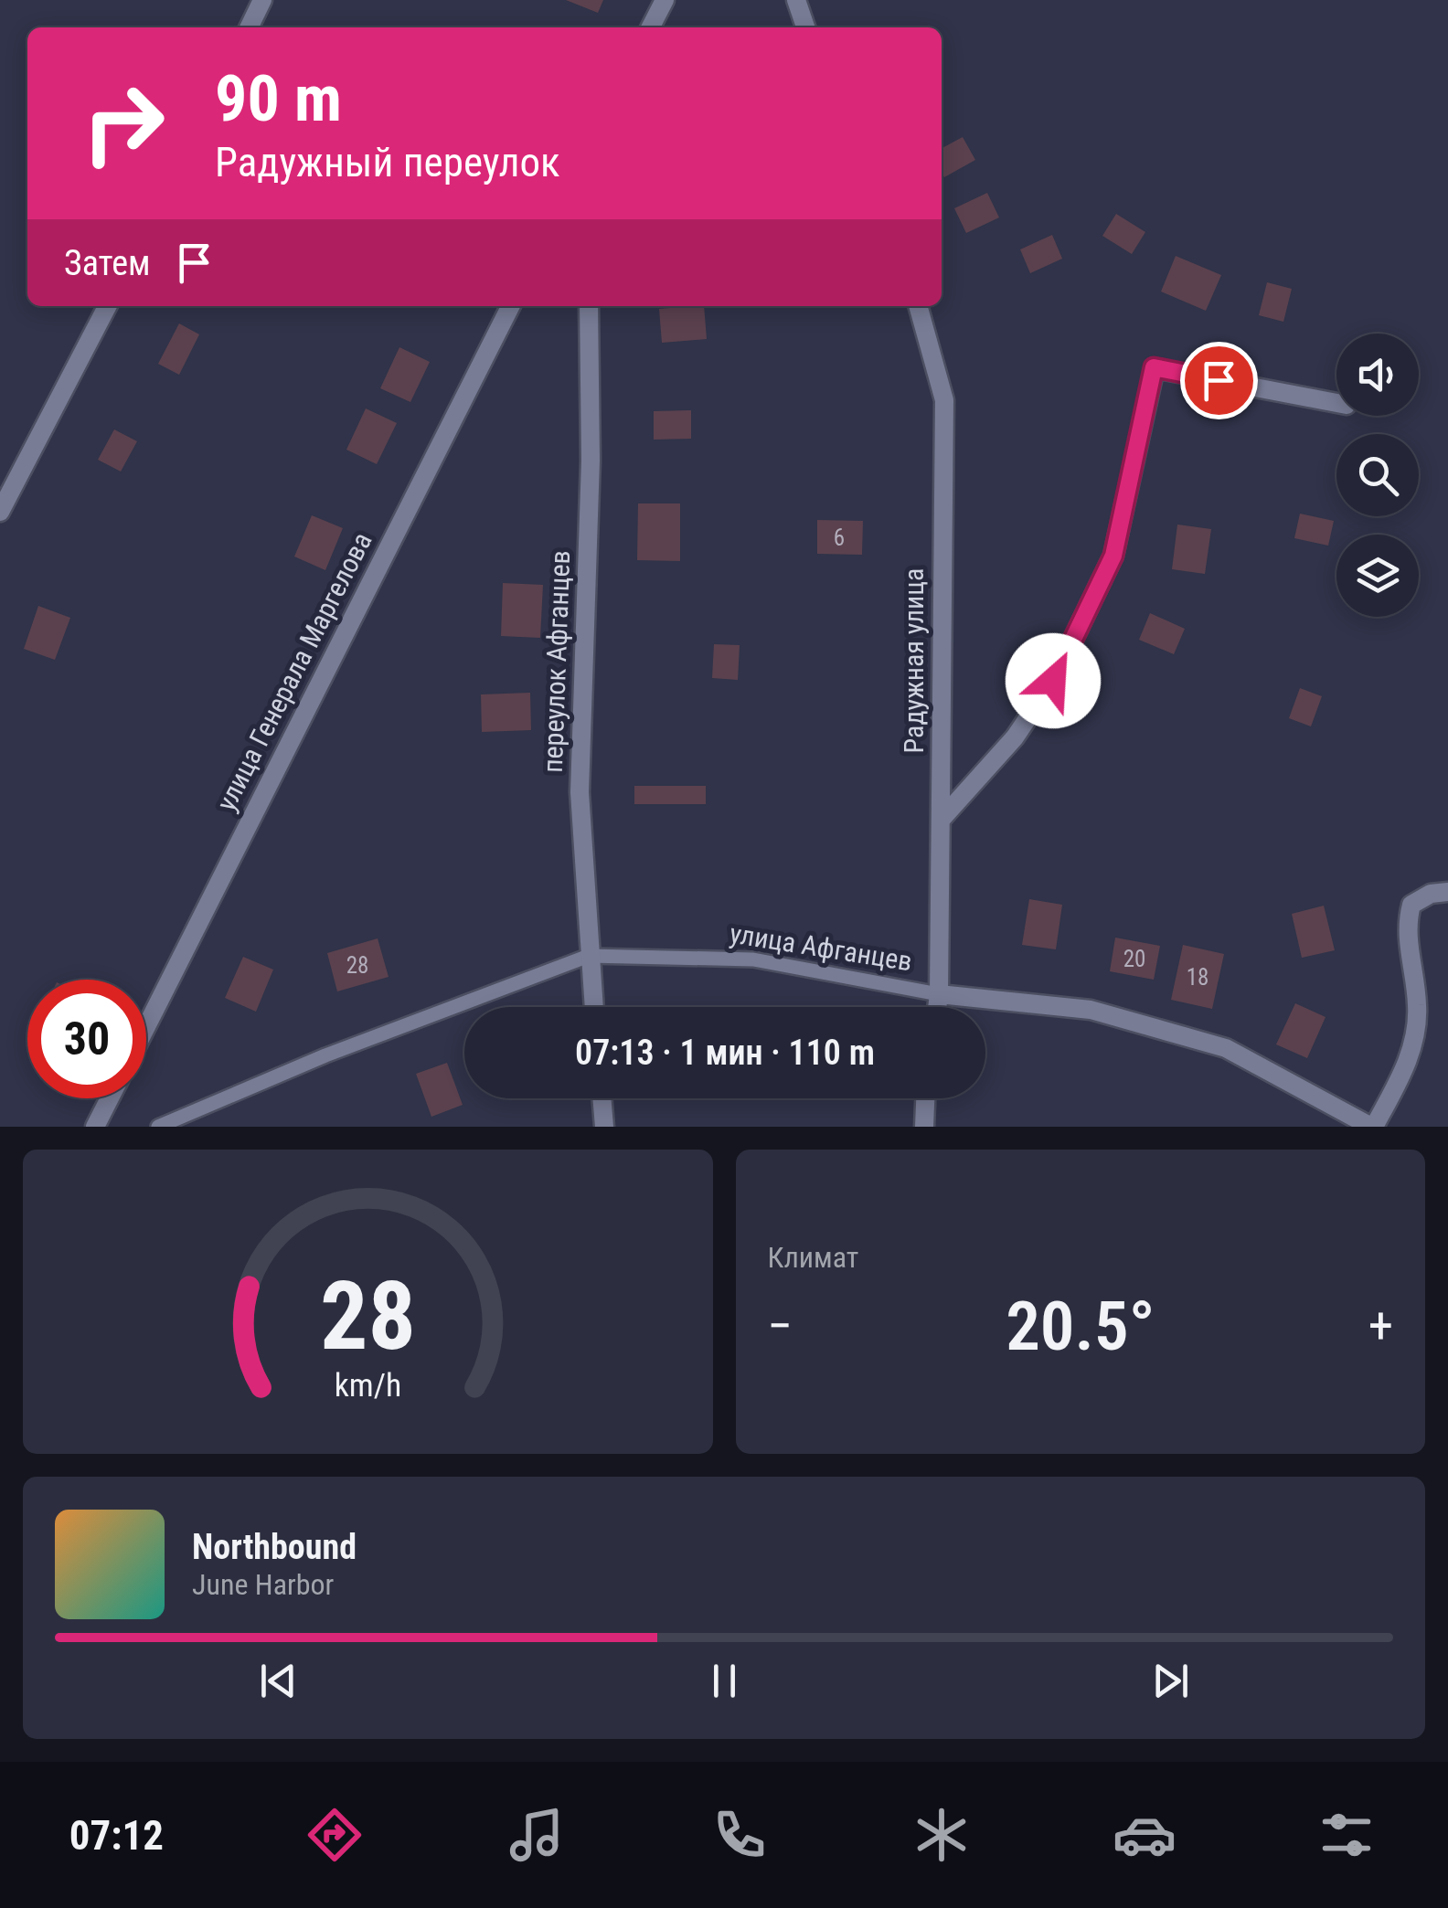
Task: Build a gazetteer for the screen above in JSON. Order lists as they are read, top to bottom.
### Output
{
  "streets": {
    "street": [
      "Радужная улица",
      "переулок Афганцев",
      "улица Генерала Маргелова",
      "улица Афганцев"
    ]
  },
  "crossings": [
    ["Радужная улица", "улица Афганцев"],
    ["переулок Афганцев", "улица Афганцев"]
  ],
  "house_numbers": [
    "6",
    "20",
    "28",
    "18"
  ],
  "page": {
    "turn": ["90 m", "Радужный переулок"],
    "then": "Затем",
    "limit": "30",
    "trip": "07:13 · 1 мин · 110 m",
    "tile": "Климат",
    "heat": ["−", "20.5°", "+"],
    "song": ["Northbound", "June Harbor"],
    "tabs": "07:12",
    "gauge": ["28", "km/h"]
  }
}
